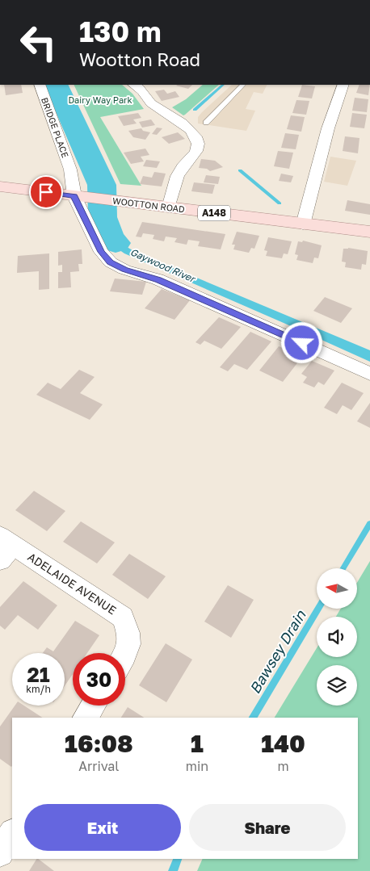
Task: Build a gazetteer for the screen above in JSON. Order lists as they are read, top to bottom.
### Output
{
  "streets": {
    "main road": ["WOOTTON ROAD", "A148"],
    "street": ["BRIDGE PLACE", "ADELAIDE AVENUE"]
  },
  "crossings": [
    ["BRIDGE PLACE", "WOOTTON ROAD"]
  ],
  "water": ["Gaywood River", "Bawsey Drain"],
  "parks": ["Dairy Way Park"],
  "north": "left",
  "page": {
    "turn": ["130 m", "Wootton Road"],
    "speed": "21 km/h",
    "limit": "30",
    "eta": [
      "16:08",
      "Arrival",
      "1",
      "min",
      "140",
      "m"
    ],
    "buttons": ["Exit", "Share"]
  }
}
